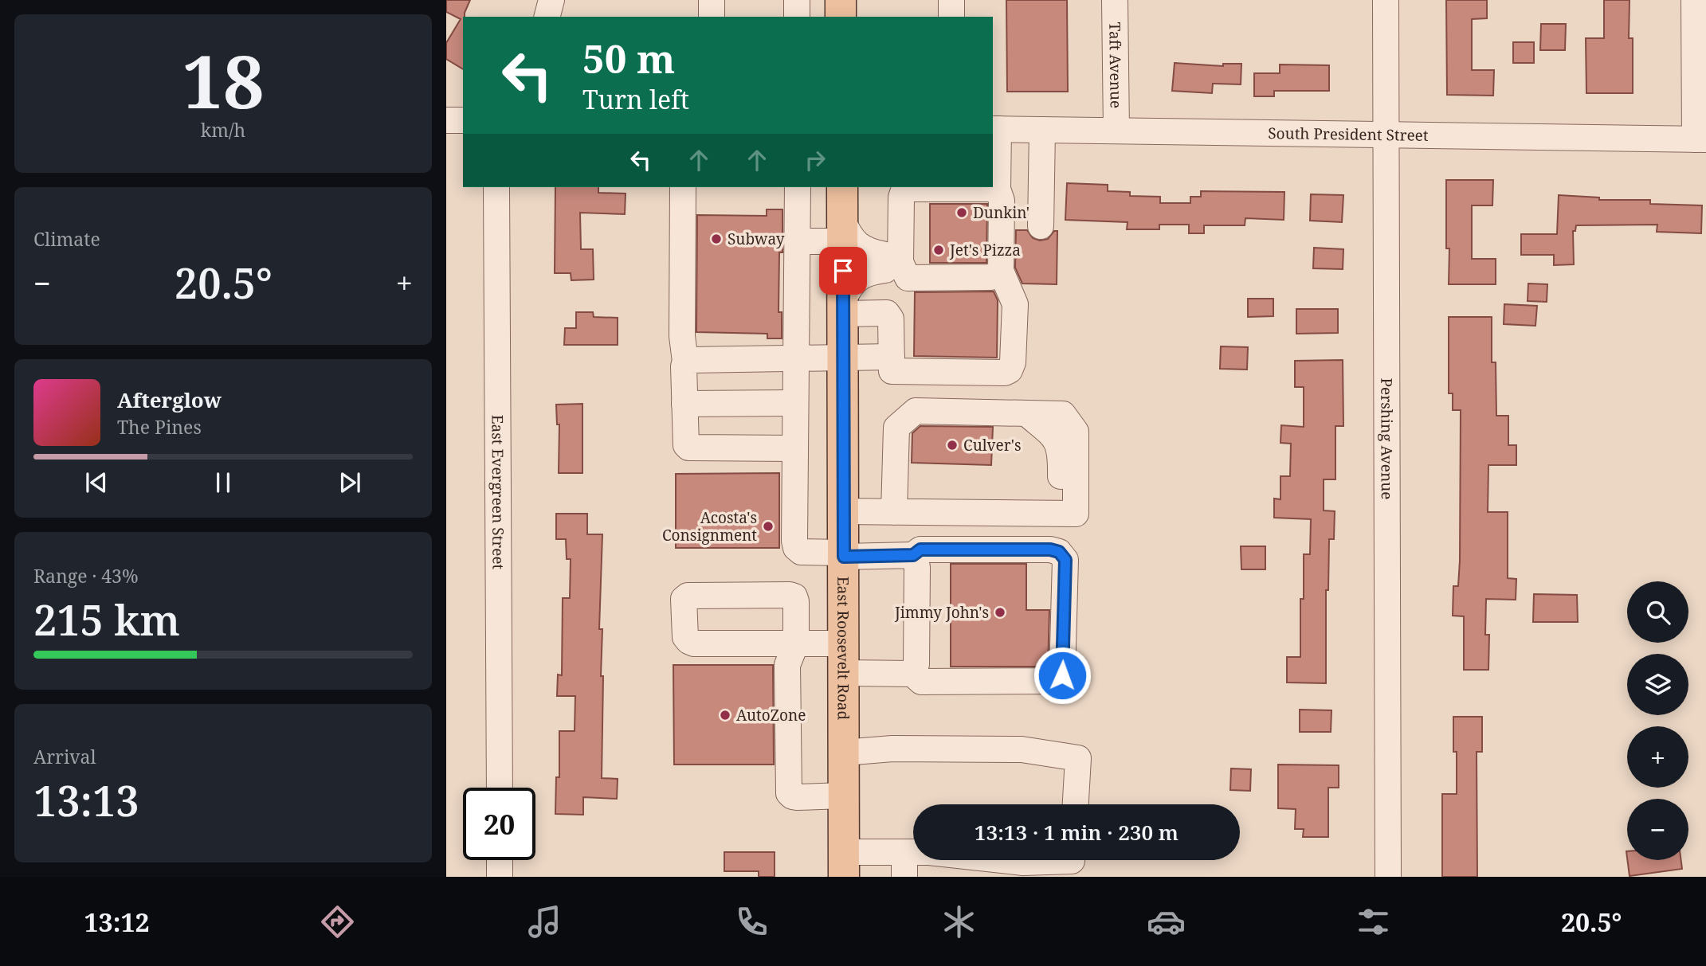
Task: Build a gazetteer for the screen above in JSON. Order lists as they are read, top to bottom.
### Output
{
  "streets": {
    "main road": ["East Roosevelt Road"],
    "street": [
      "Taft Avenue",
      "South President Street",
      "Pershing Avenue",
      "East Evergreen Street"
    ]
  },
  "crossings": [
    ["Taft Avenue", "South President Street"],
    ["South President Street", "Pershing Avenue"]
  ],
  "places": [
    "Dunkin'",
    "Subway",
    "Jet's Pizza",
    "Culver's",
    "Acosta's Consignment",
    "Jimmy John's",
    "AutoZone"
  ],
  "page": {
    "tile": [
      ["18", "km/h"],
      "Climate",
      ["Range · 43%", "215 km"],
      ["Arrival", "13:13"]
    ],
    "turn": ["50 m", "Turn left"],
    "heat": ["−", "20.5°", "+"],
    "song": ["Afterglow", "The Pines"],
    "map_buttons": ["+", "−"],
    "limit": "20",
    "trip": "13:13 · 1 min · 230 m",
    "tabs": ["13:12", "20.5°"]
  }
}
